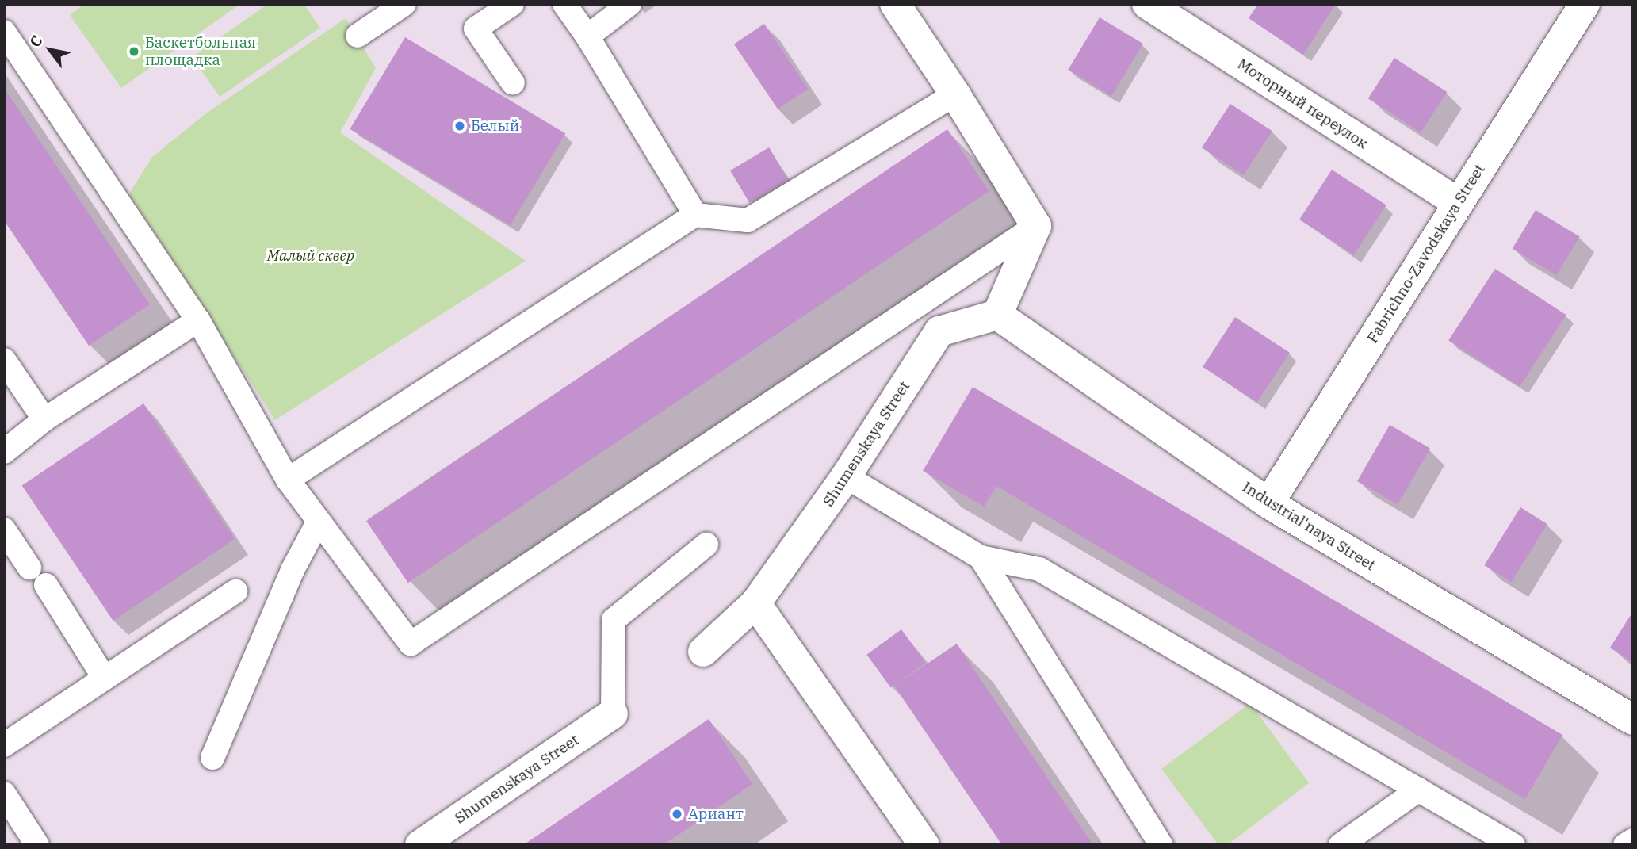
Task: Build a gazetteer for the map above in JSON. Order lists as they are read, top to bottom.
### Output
{
  "streets": {
    "street": [
      "Моторный переулок",
      "Fabrichno-Zavodskaya Street",
      "Shumenskaya Street",
      "Industrial'naya Street"
    ]
  },
  "crossings": [
    ["Моторный переулок", "Fabrichno-Zavodskaya Street"],
    ["Fabrichno-Zavodskaya Street", "Industrial'naya Street"],
    ["Shumenskaya Street", "Industrial'naya Street"]
  ],
  "parks": ["Малый сквер"],
  "places": ["Баскетбольная площадка", "Белый", "Ариант"],
  "north": "top left"
}
